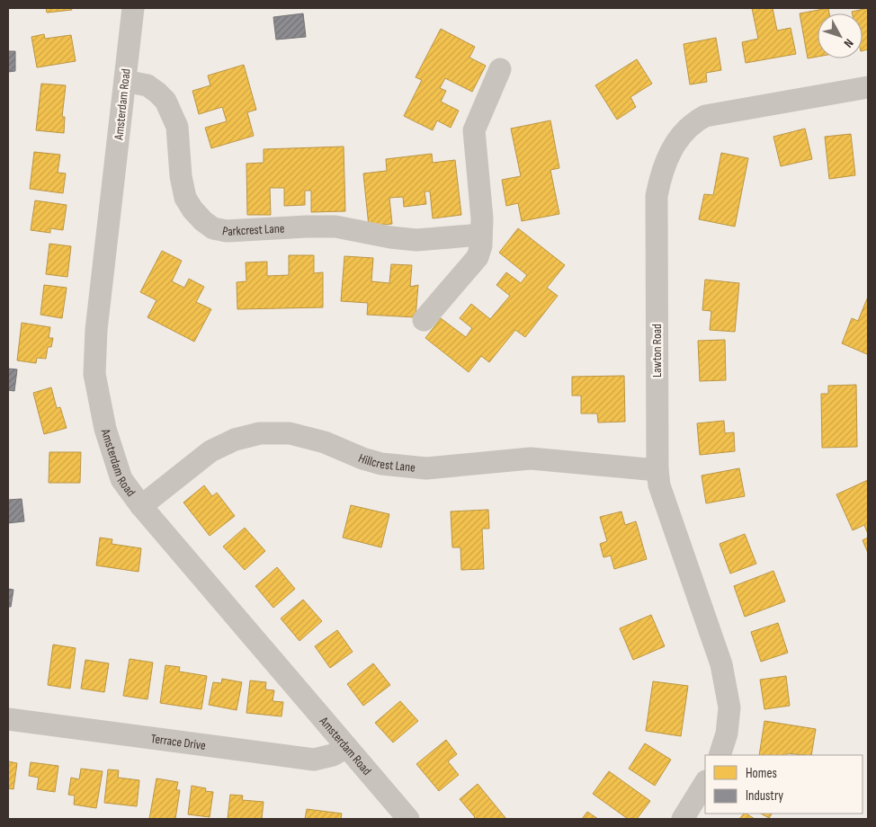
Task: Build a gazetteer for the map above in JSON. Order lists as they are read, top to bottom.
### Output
{
  "streets": {
    "street": [
      "Amsterdam Road",
      "Parkcrest Lane",
      "Lawton Road",
      "Hillcrest Lane",
      "Terrace Drive"
    ]
  },
  "crossings": [
    ["Amsterdam Road", "Parkcrest Lane"],
    ["Amsterdam Road", "Hillcrest Lane"],
    ["Amsterdam Road", "Terrace Drive"],
    ["Lawton Road", "Hillcrest Lane"]
  ],
  "legend": ["Homes", "Industry"],
  "north": "bottom right"
}
